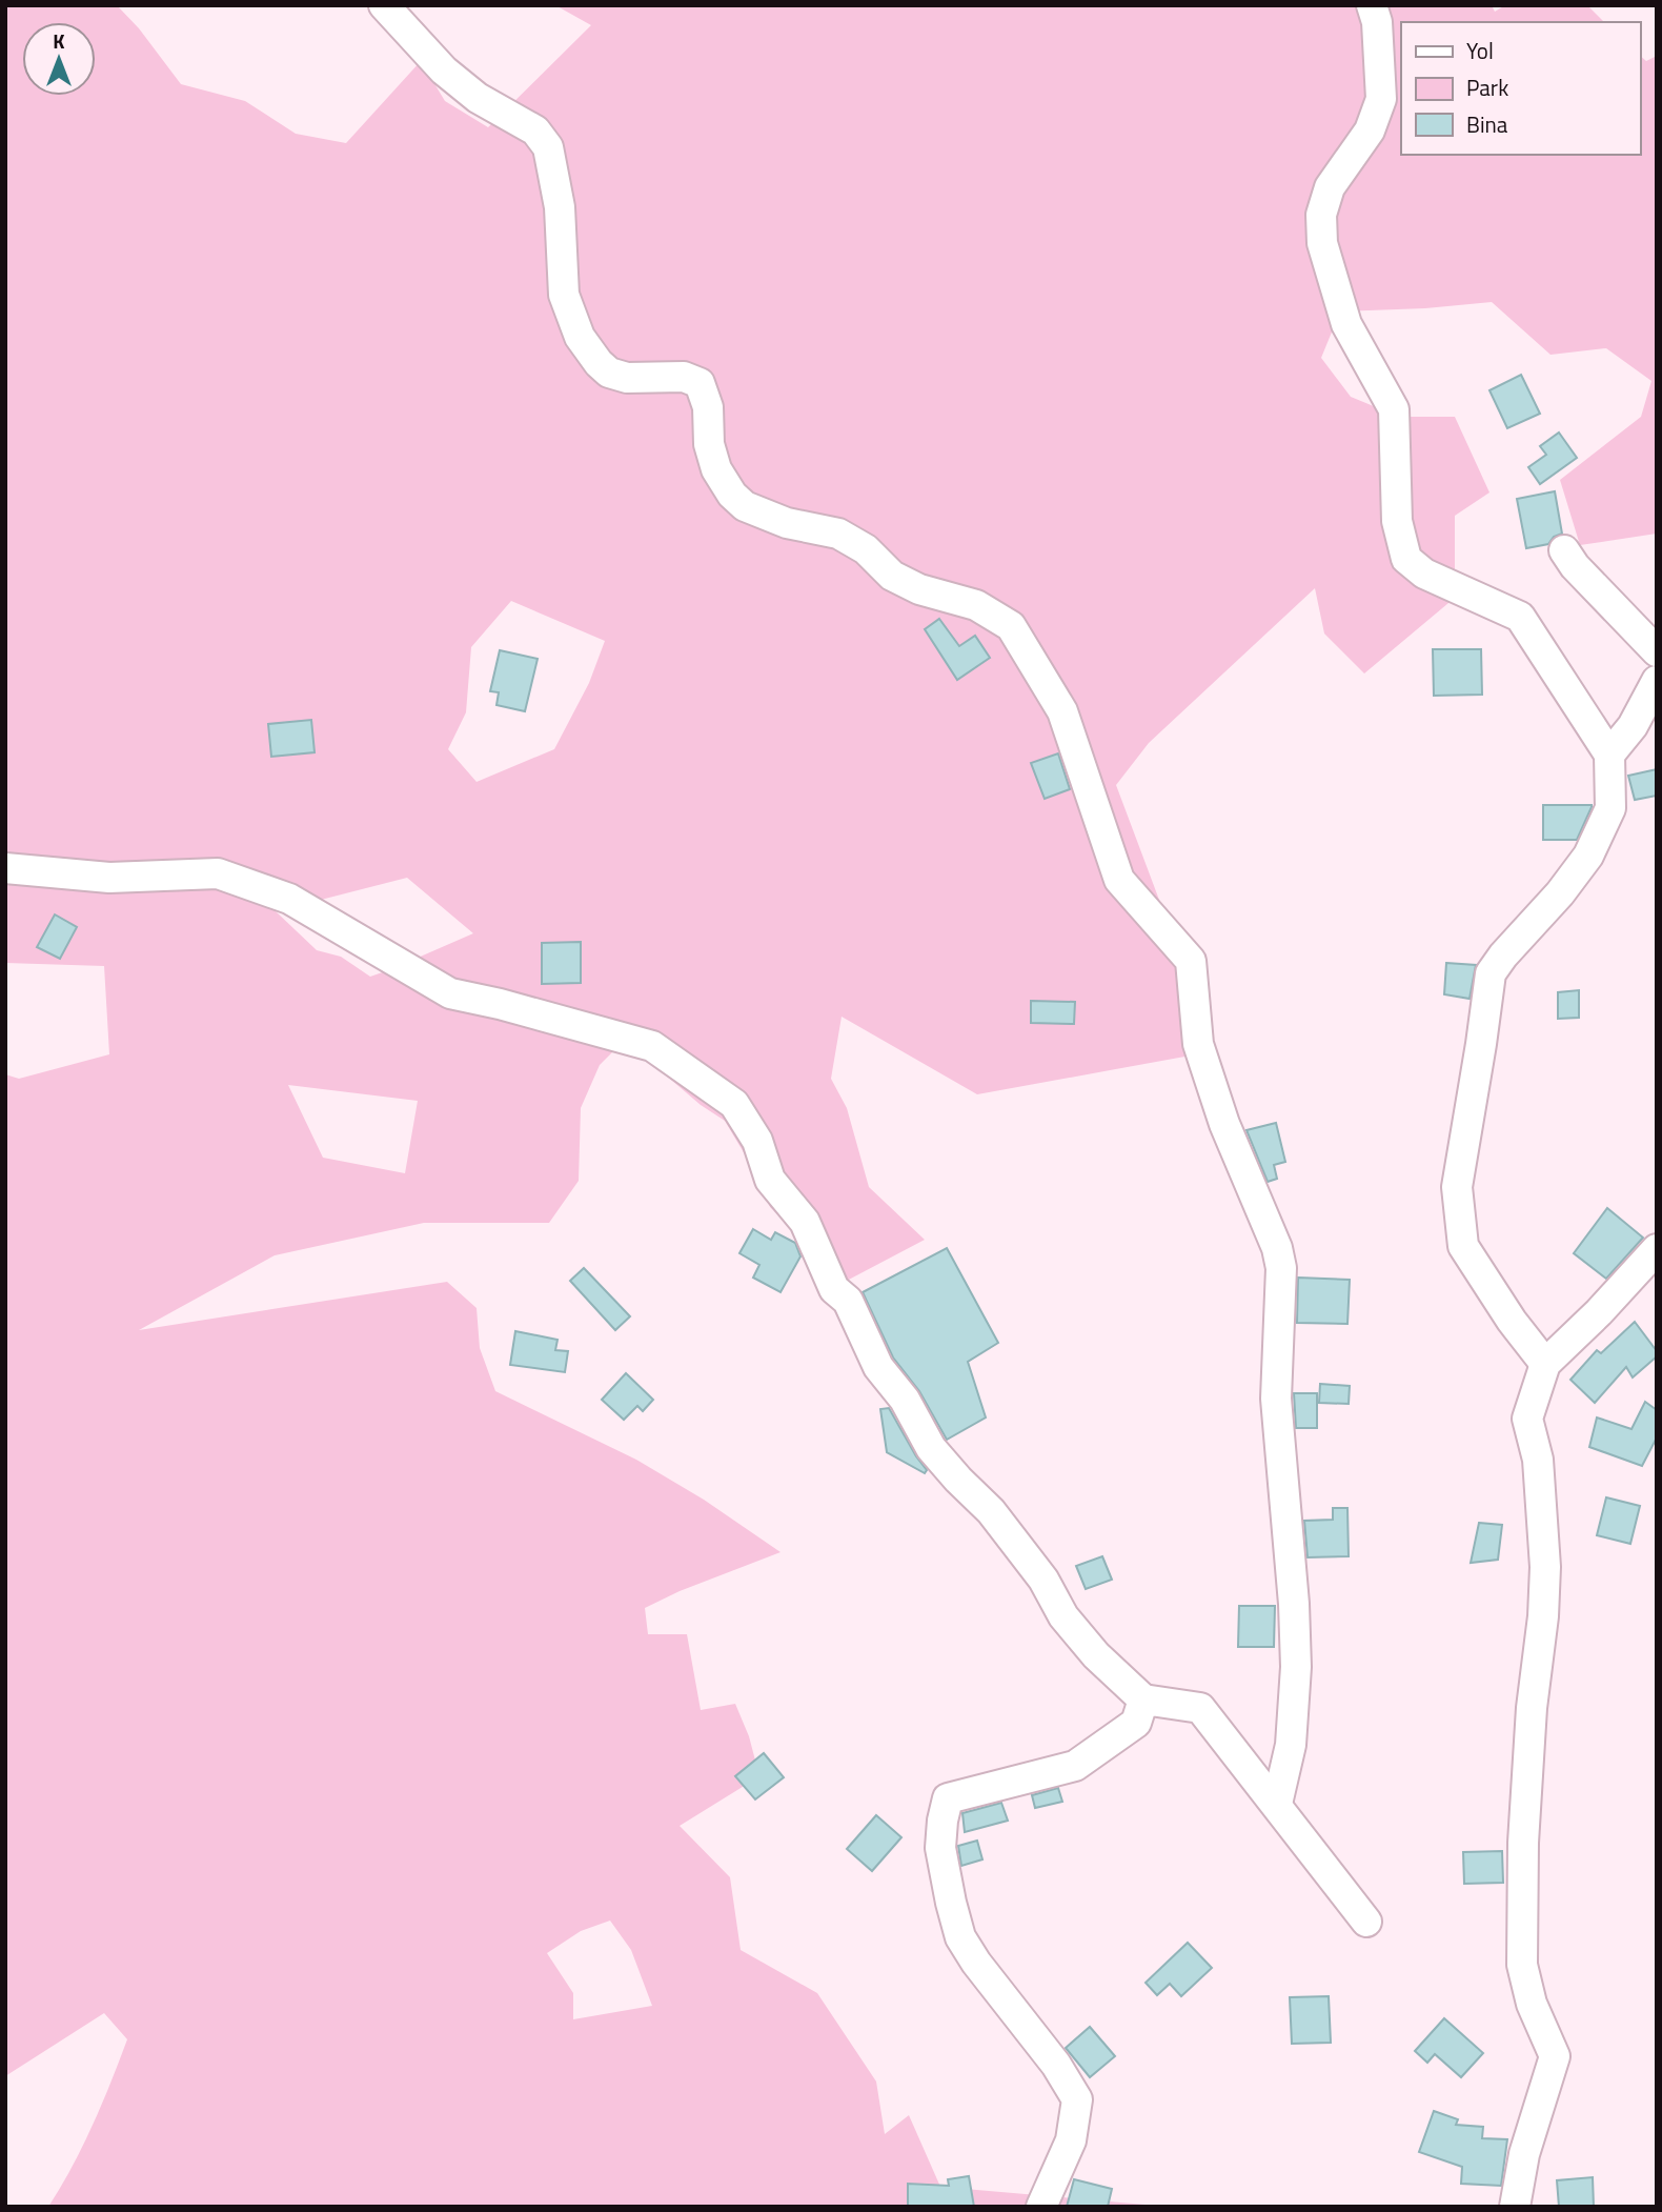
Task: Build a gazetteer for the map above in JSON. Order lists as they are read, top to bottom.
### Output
{
  "legend": ["Yol", "Park", "Bina"],
  "north": "top"
}
